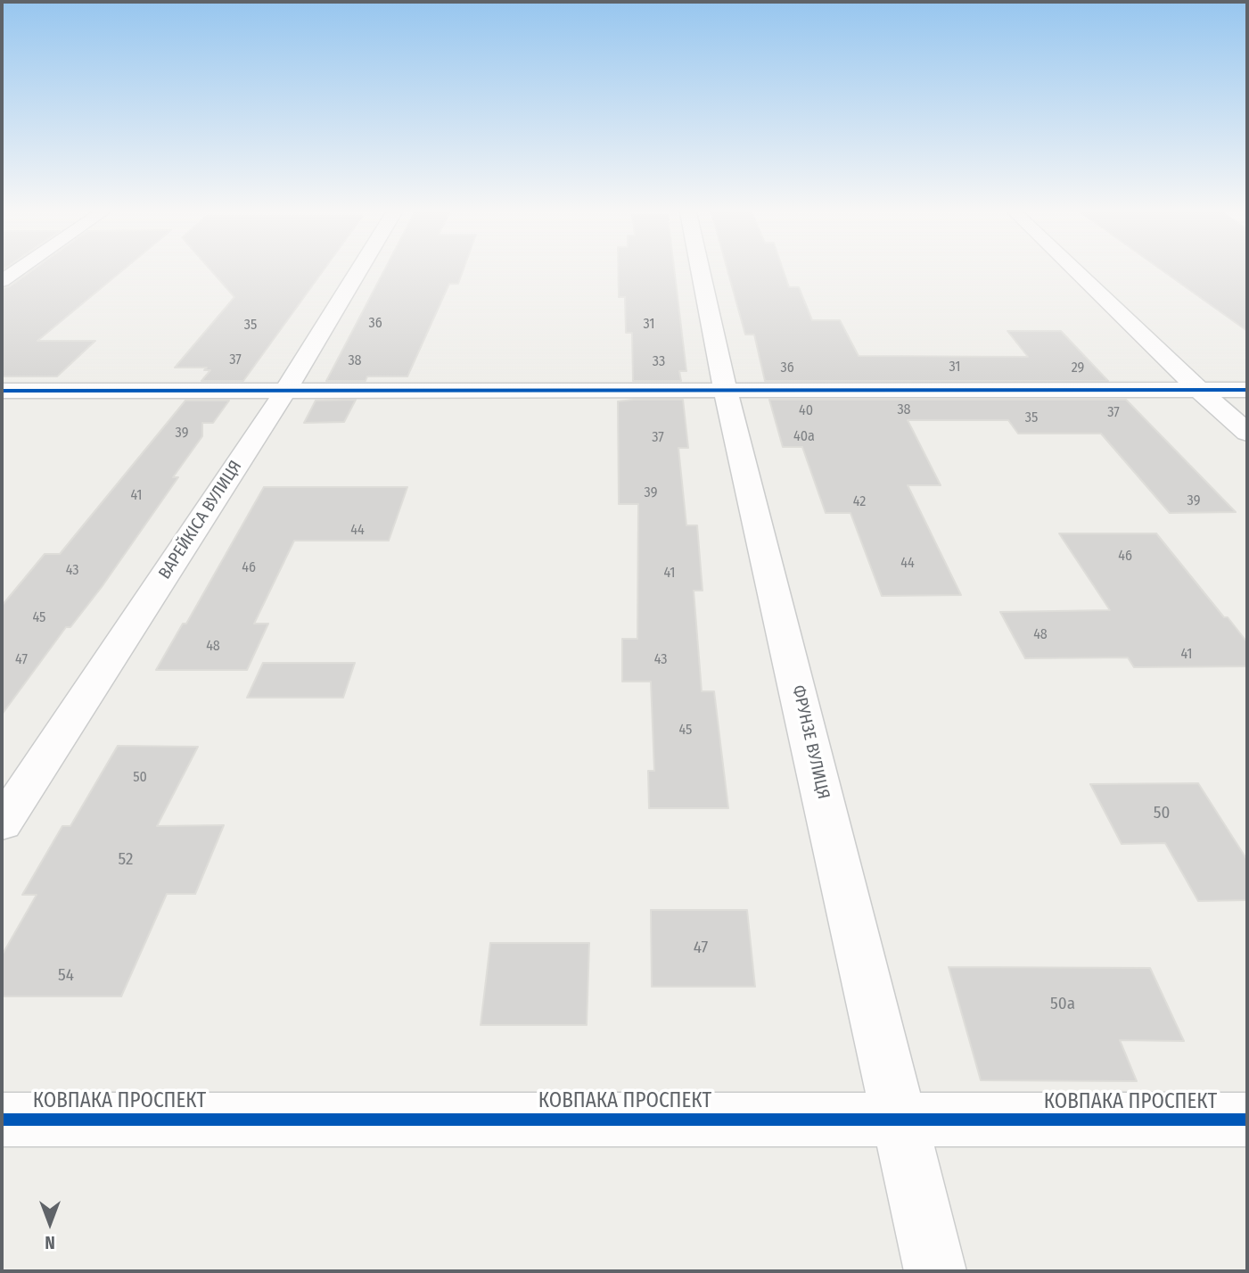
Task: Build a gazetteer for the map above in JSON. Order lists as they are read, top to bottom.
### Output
{
  "streets": {
    "street": ["ВАРЕЙКІСА ВУЛИЦЯ", "ФРУНЗЕ ВУЛИЦЯ", "КОВПАКА ПРОСПЕКТ"]
  },
  "crossings": [
    ["ФРУНЗЕ ВУЛИЦЯ", "КОВПАКА ПРОСПЕКТ"]
  ],
  "house_numbers": [
    "36",
    "31",
    "35",
    "37",
    "38",
    "33",
    "31",
    "36",
    "29",
    "38",
    "40",
    "37",
    "35",
    "39",
    "40а",
    "37",
    "39",
    "41",
    "39",
    "42",
    "44",
    "46",
    "44",
    "46",
    "43",
    "41",
    "45",
    "48",
    "48",
    "41",
    "47",
    "43",
    "45",
    "50",
    "50",
    "52",
    "47",
    "54",
    "50а"
  ],
  "north": "bottom"
}
